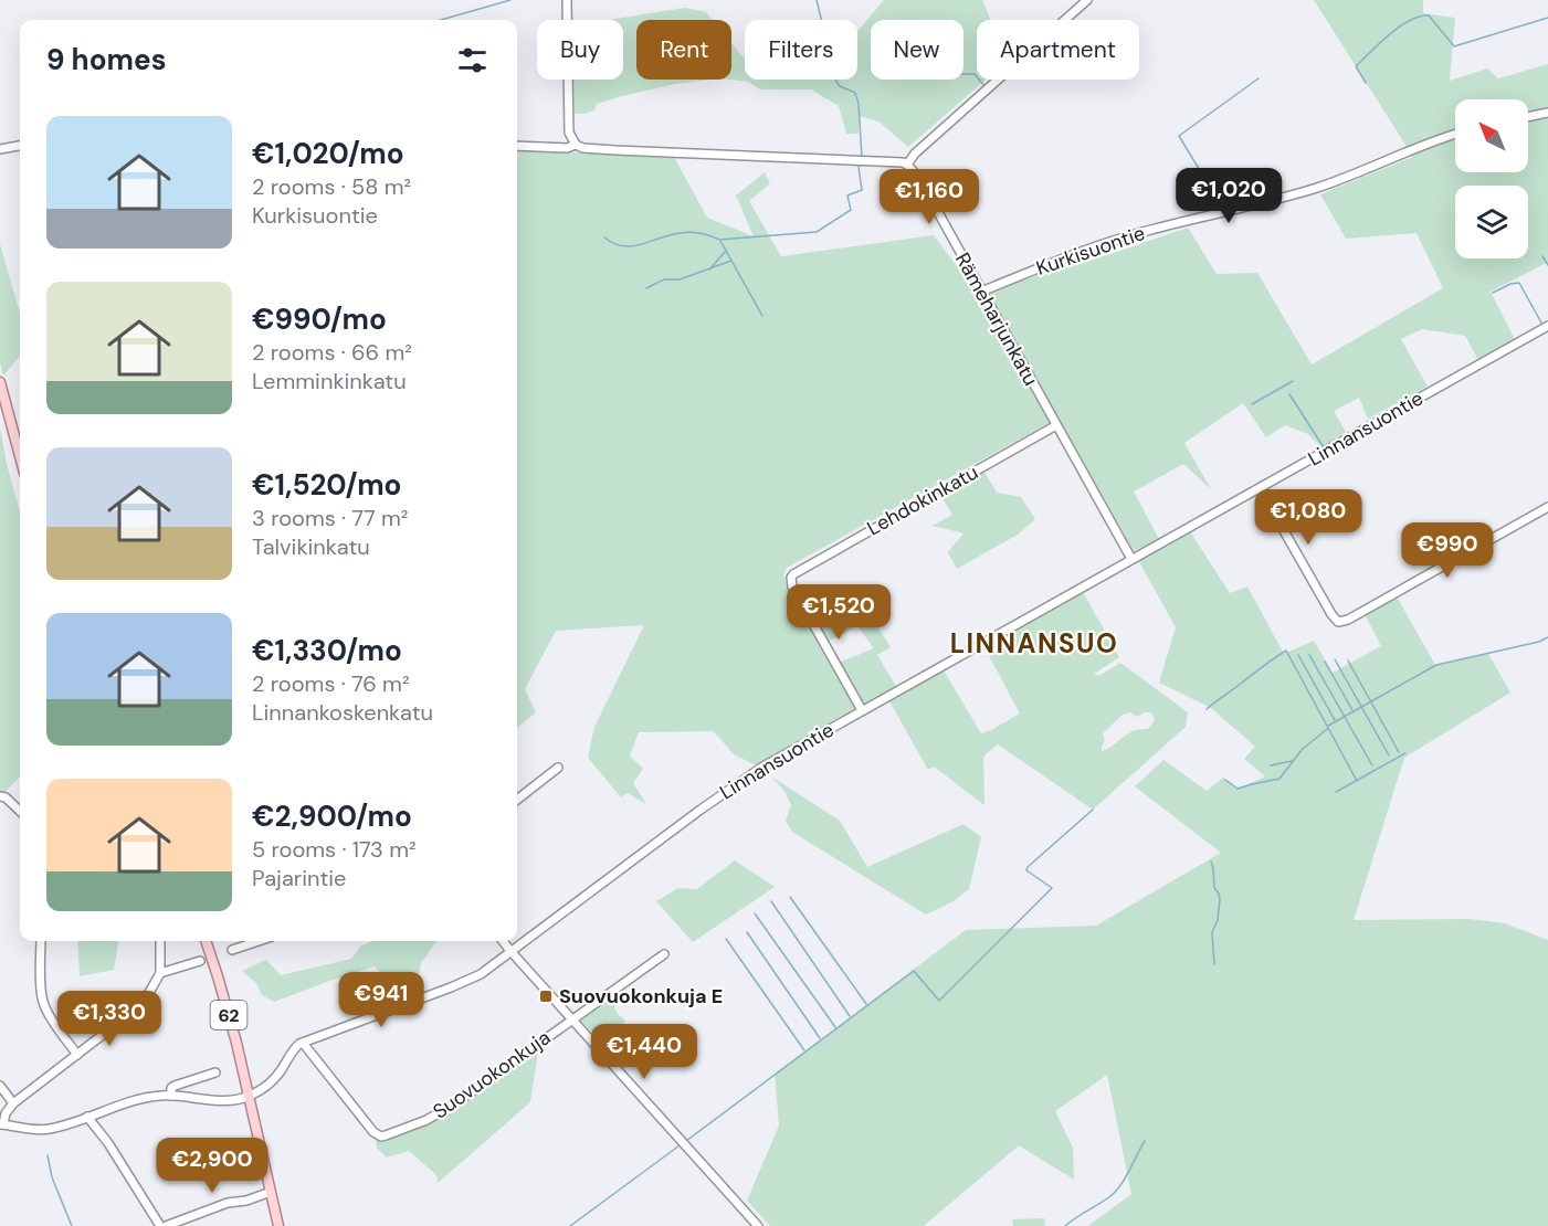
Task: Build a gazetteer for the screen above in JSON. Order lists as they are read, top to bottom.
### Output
{
  "streets": {
    "main road": ["62"],
    "street": [
      "Kurkisuontie",
      "Rämeharjunkatu",
      "Linnansuontie",
      "Lehdokinkatu",
      "Suovuokonkuja"
    ]
  },
  "crossings": [
    ["Kurkisuontie", "Rämeharjunkatu"],
    ["Rämeharjunkatu", "Linnansuontie"],
    ["Rämeharjunkatu", "Lehdokinkatu"],
    ["Linnansuontie", "Lehdokinkatu"],
    ["Linnansuontie", "62"],
    ["Linnansuontie", "Suovuokonkuja"]
  ],
  "districts": ["LINNANSUO"],
  "places": {
    "transit": ["Suovuokonkuja E"]
  },
  "north": "top left",
  "page": {
    "chip": [
      "Buy",
      "Rent",
      "Filters",
      "New",
      "Apartment"
    ],
    "heading": "9 homes",
    "list": [
      {
        "name": "€1,020/mo",
        "note": "2 rooms · 58 m² · Kurkisuontie"
      },
      {
        "name": "€990/mo",
        "note": "2 rooms · 66 m² · Lemminkinkatu"
      },
      {
        "name": "€1,520/mo",
        "note": "3 rooms · 77 m² · Talvikinkatu"
      },
      {
        "name": "€1,330/mo",
        "note": "2 rooms · 76 m² · Linnankoskenkatu"
      },
      {
        "name": "€2,900/mo",
        "note": "5 rooms · 173 m² · Pajarintie"
      }
    ],
    "price": [
      "€1,020",
      "€1,160",
      "€1,080",
      "€990",
      "€1,520",
      "€941",
      "€1,330",
      "€1,440",
      "€2,900"
    ]
  }
}
